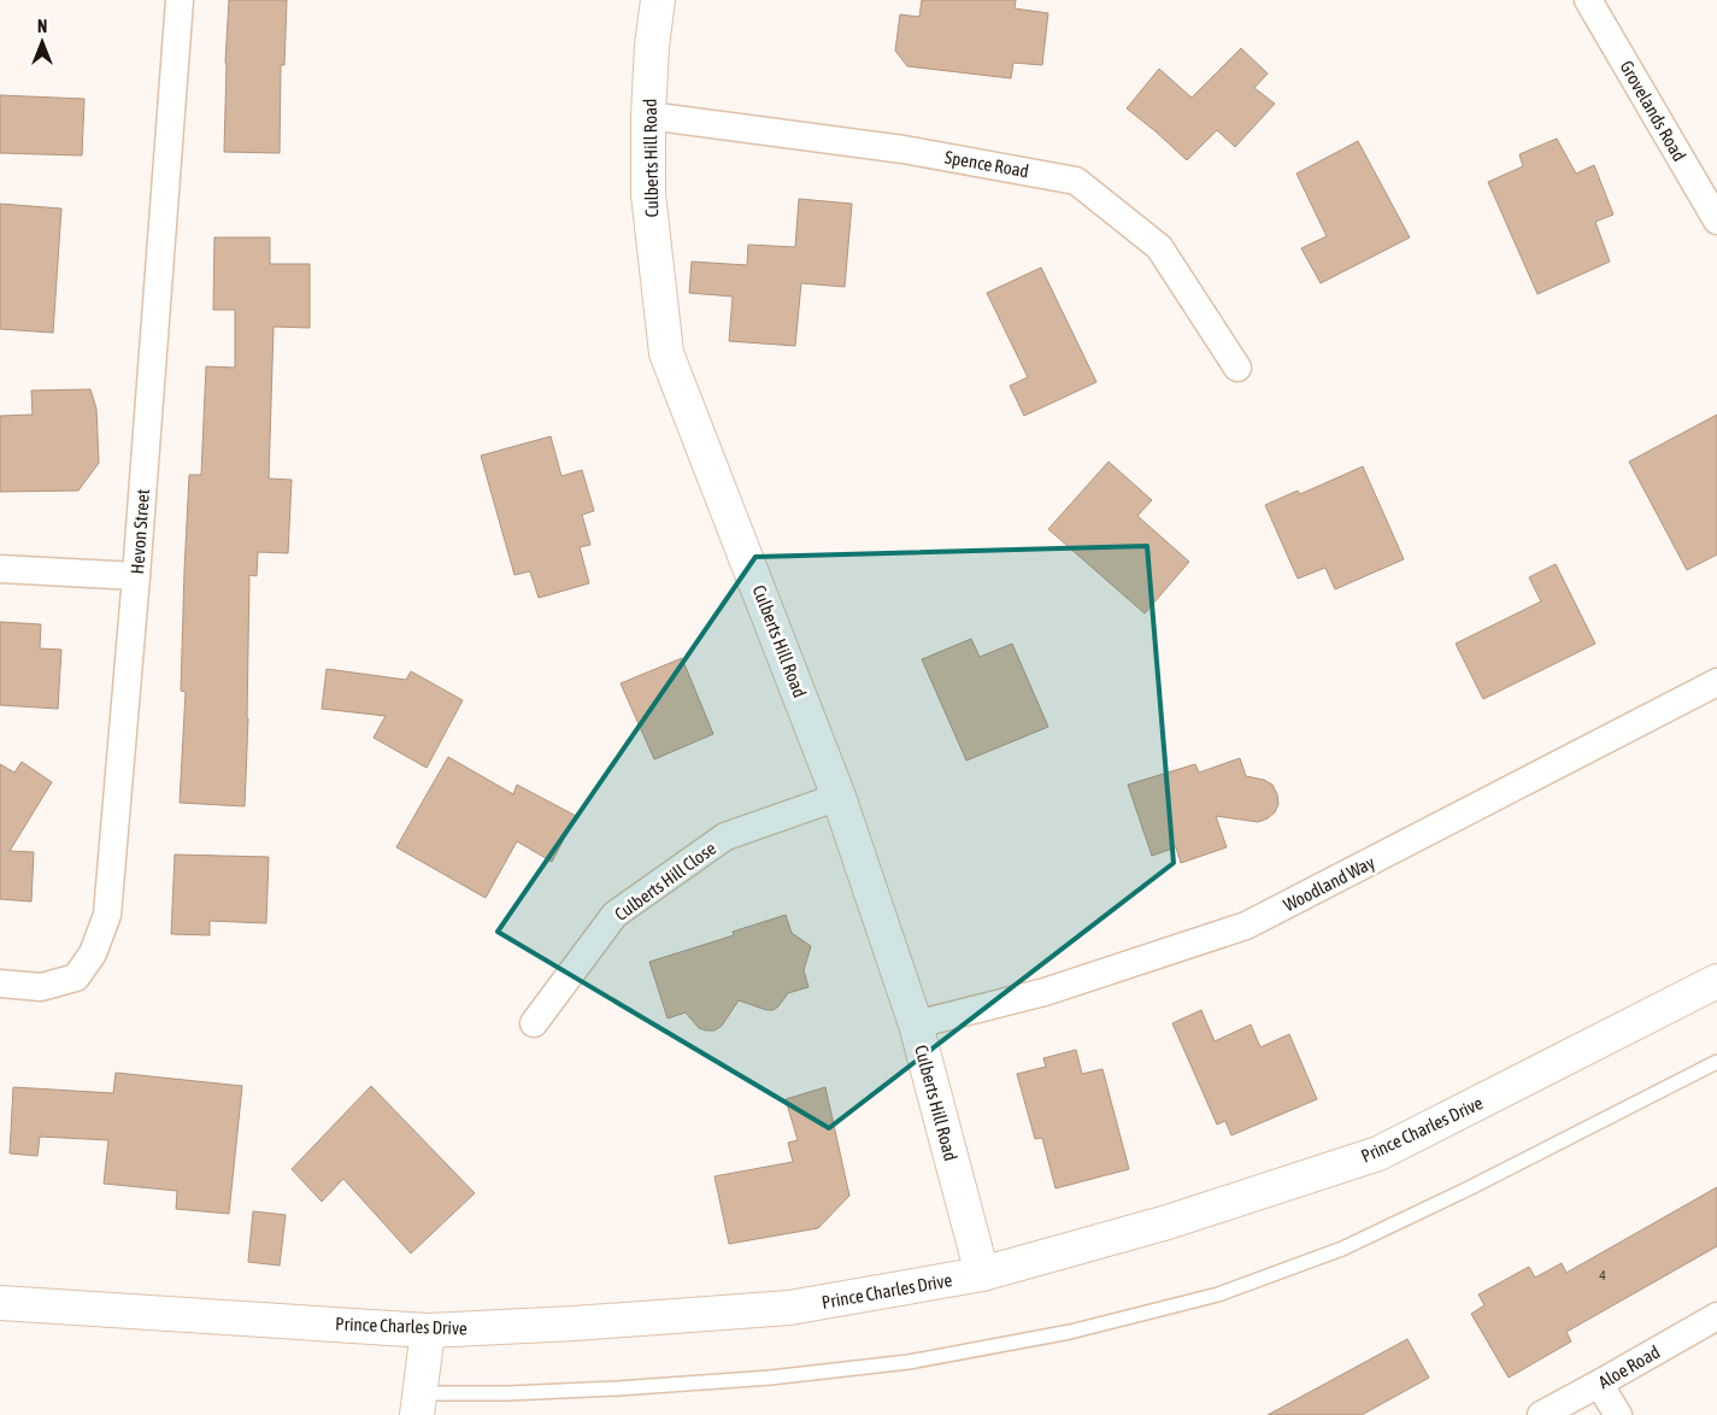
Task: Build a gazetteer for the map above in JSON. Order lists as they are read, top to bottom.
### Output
{
  "streets": {
    "main road": ["Culberts Hill Road", "Prince Charles Drive"],
    "street": [
      "Grovelands Road",
      "Spence Road",
      "Hevon Street",
      "Culberts Hill Close",
      "Woodland Way",
      "Aloe Road"
    ]
  },
  "crossings": [
    ["Culberts Hill Road", "Spence Road"],
    ["Culberts Hill Road", "Culberts Hill Close"],
    ["Culberts Hill Road", "Woodland Way"],
    ["Culberts Hill Road", "Prince Charles Drive"]
  ],
  "house_numbers": ["4"],
  "north": "top"
}
